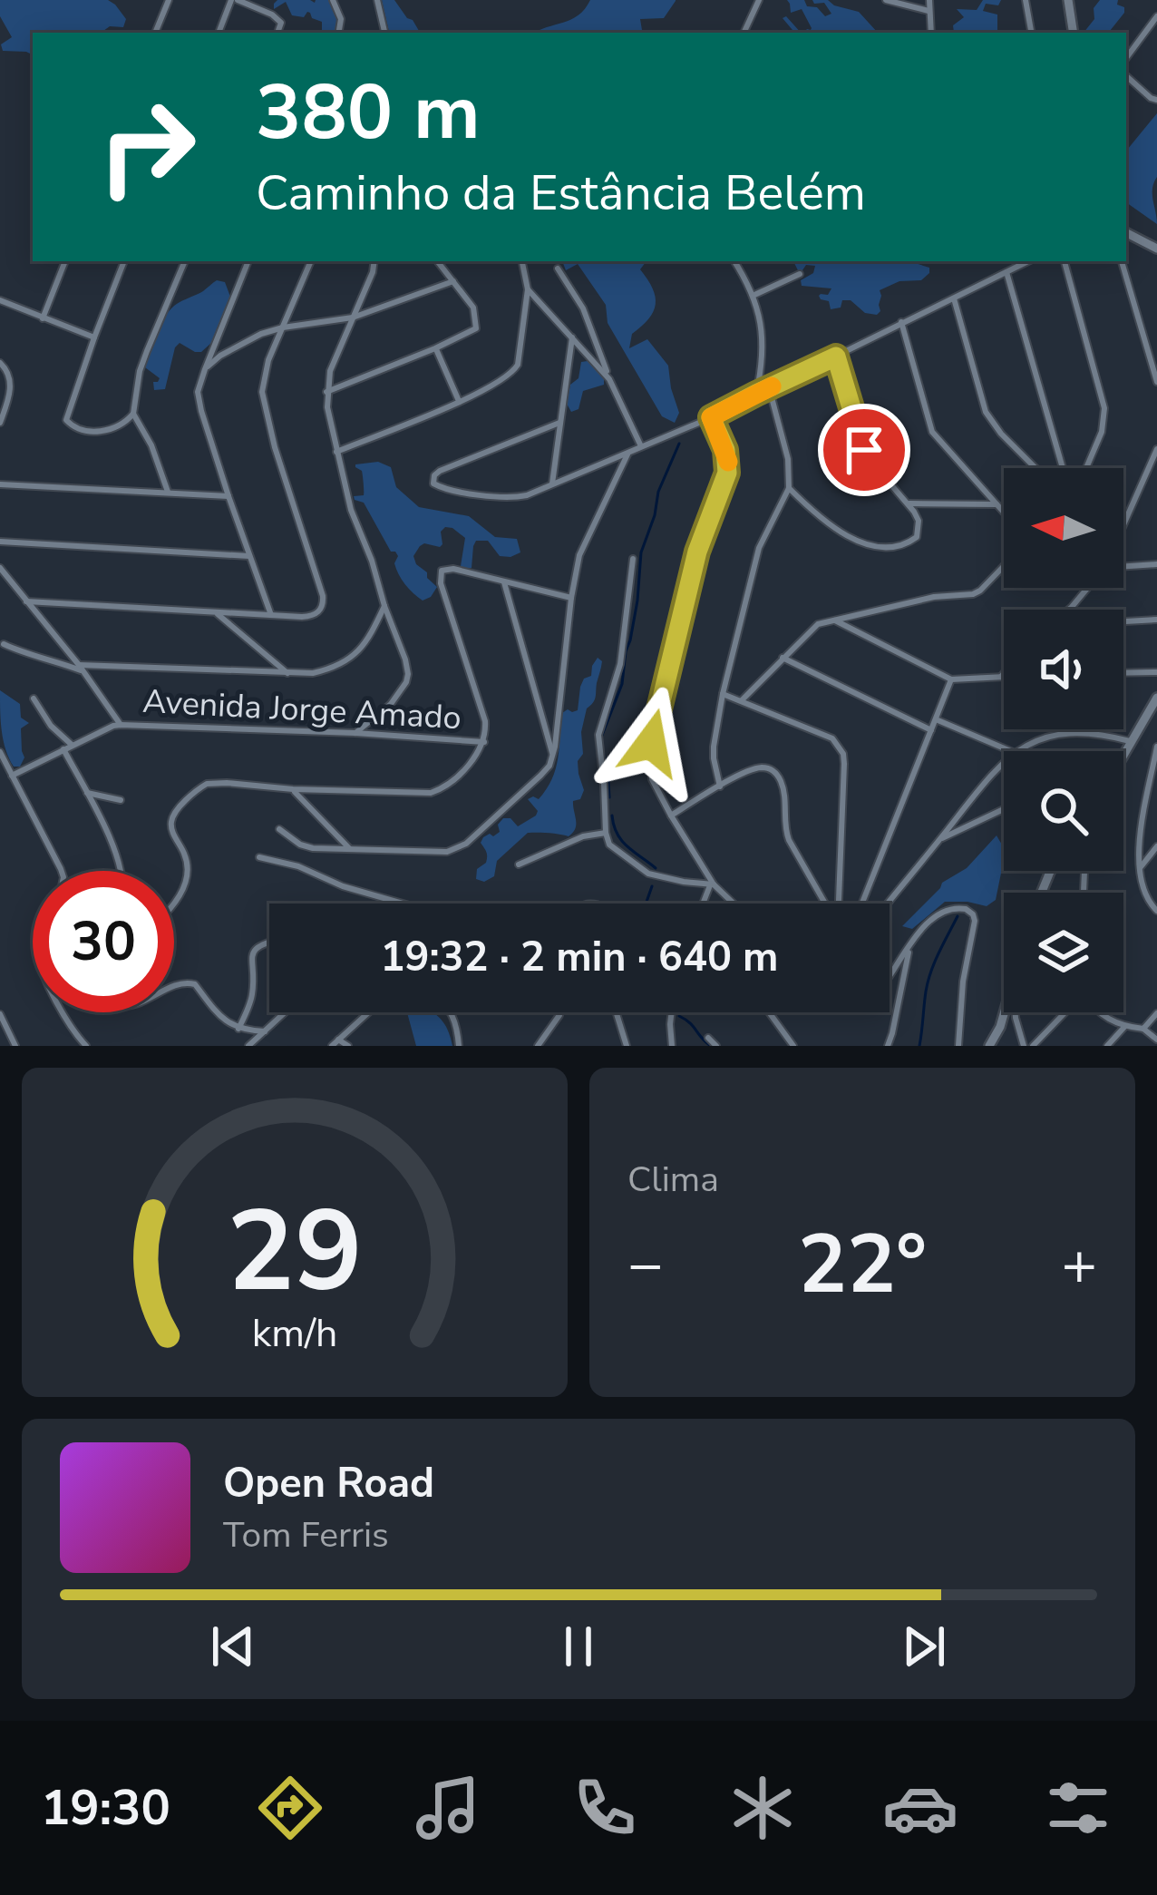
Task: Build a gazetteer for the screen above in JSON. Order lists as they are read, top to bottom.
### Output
{
  "streets": {
    "street": ["Avenida Jorge Amado"]
  },
  "north": "left",
  "page": {
    "turn": ["380 m", "Caminho da Estância Belém"],
    "limit": "30",
    "trip": "19:32 · 2 min · 640 m",
    "tile": "Clima",
    "heat": ["−", "22°", "+"],
    "song": ["Open Road", "Tom Ferris"],
    "tabs": "19:30",
    "gauge": ["29", "km/h"]
  }
}
